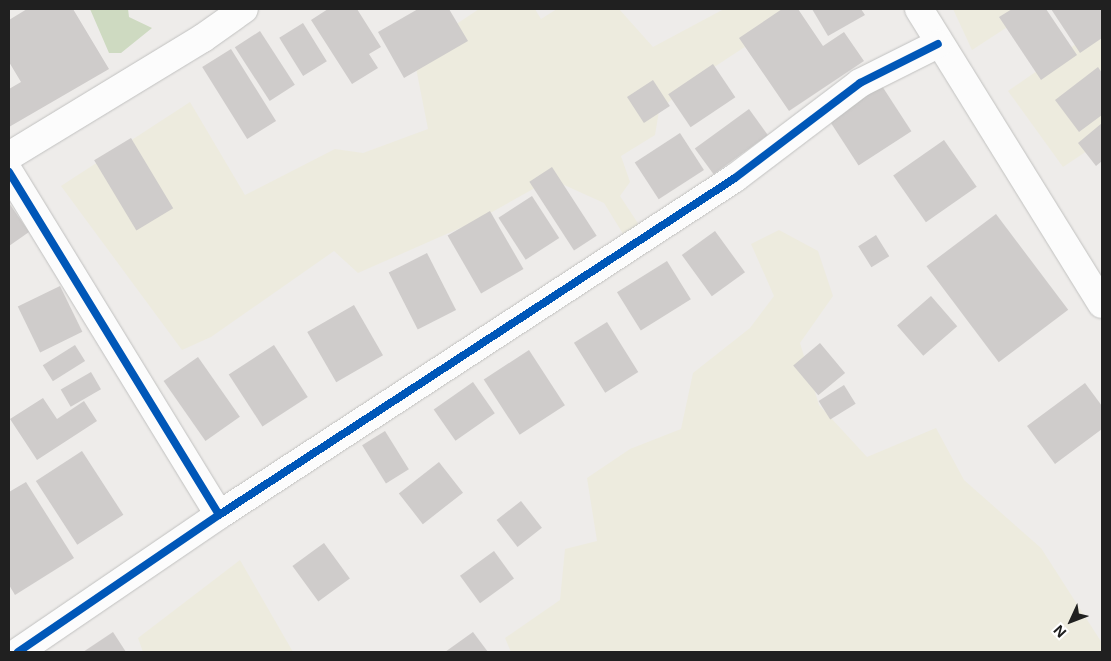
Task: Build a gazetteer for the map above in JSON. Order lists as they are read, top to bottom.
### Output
{
  "north": "bottom left"
}
